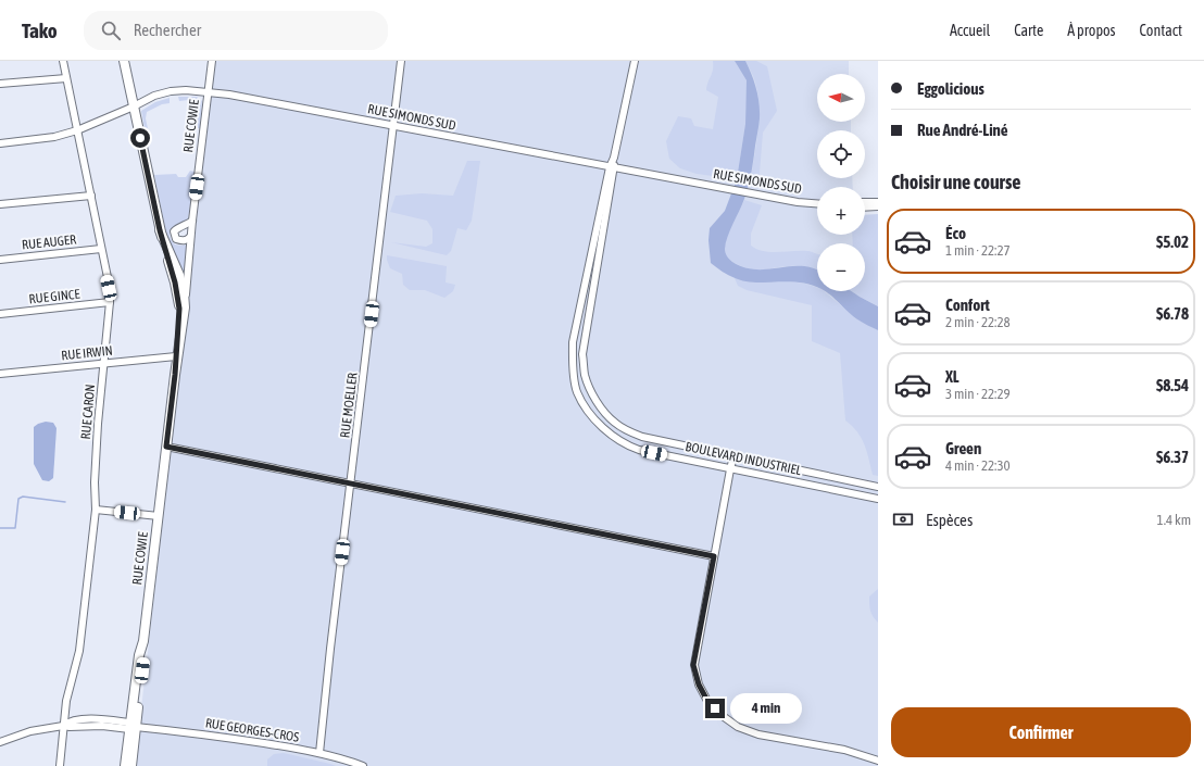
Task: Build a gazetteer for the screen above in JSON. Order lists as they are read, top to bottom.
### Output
{
  "streets": {
    "main road": ["RUE COWIE"],
    "street": [
      "RUE SIMONDS SUD",
      "RUE AUGER",
      "RUE GINCE",
      "RUE IRWIN",
      "RUE MOELLER",
      "RUE CARON",
      "BOULEVARD INDUSTRIEL",
      "RUE GEORGES-CROS"
    ]
  },
  "crossings": [
    ["RUE SIMONDS SUD", "RUE COWIE"],
    ["RUE SIMONDS SUD", "RUE MOELLER"],
    ["RUE SIMONDS SUD", "RUE CARON"],
    ["RUE SIMONDS SUD", "BOULEVARD INDUSTRIEL"],
    ["RUE COWIE", "RUE IRWIN"],
    ["RUE COWIE", "RUE GEORGES-CROS"],
    ["RUE AUGER", "RUE CARON"],
    ["RUE GINCE", "RUE CARON"],
    ["RUE IRWIN", "RUE CARON"],
    ["RUE MOELLER", "RUE GEORGES-CROS"],
    ["RUE CARON", "RUE GEORGES-CROS"]
  ],
  "north": "left",
  "page": {
    "header": "Tako",
    "search": "Rechercher",
    "nav": [
      "Accueil",
      "Carte",
      "À propos",
      "Contact"
    ],
    "banner": ["Eggolicious", "Rue André-Liné"],
    "map_buttons": ["+", "−"],
    "heading": "Choisir une course",
    "list": [
      {
        "name": "Éco",
        "note": "1 min · 22:27",
        "value": "$5.02"
      },
      {
        "name": "Confort",
        "note": "2 min · 22:28",
        "value": "$6.78"
      },
      {
        "name": "XL",
        "note": "3 min · 22:29",
        "value": "$8.54"
      },
      {
        "name": "Green",
        "note": "4 min · 22:30",
        "value": "$6.37"
      }
    ],
    "pay": ["Espèces", "1.4 km"],
    "bubble": "4 min",
    "buttons": "Confirmer"
  }
}
